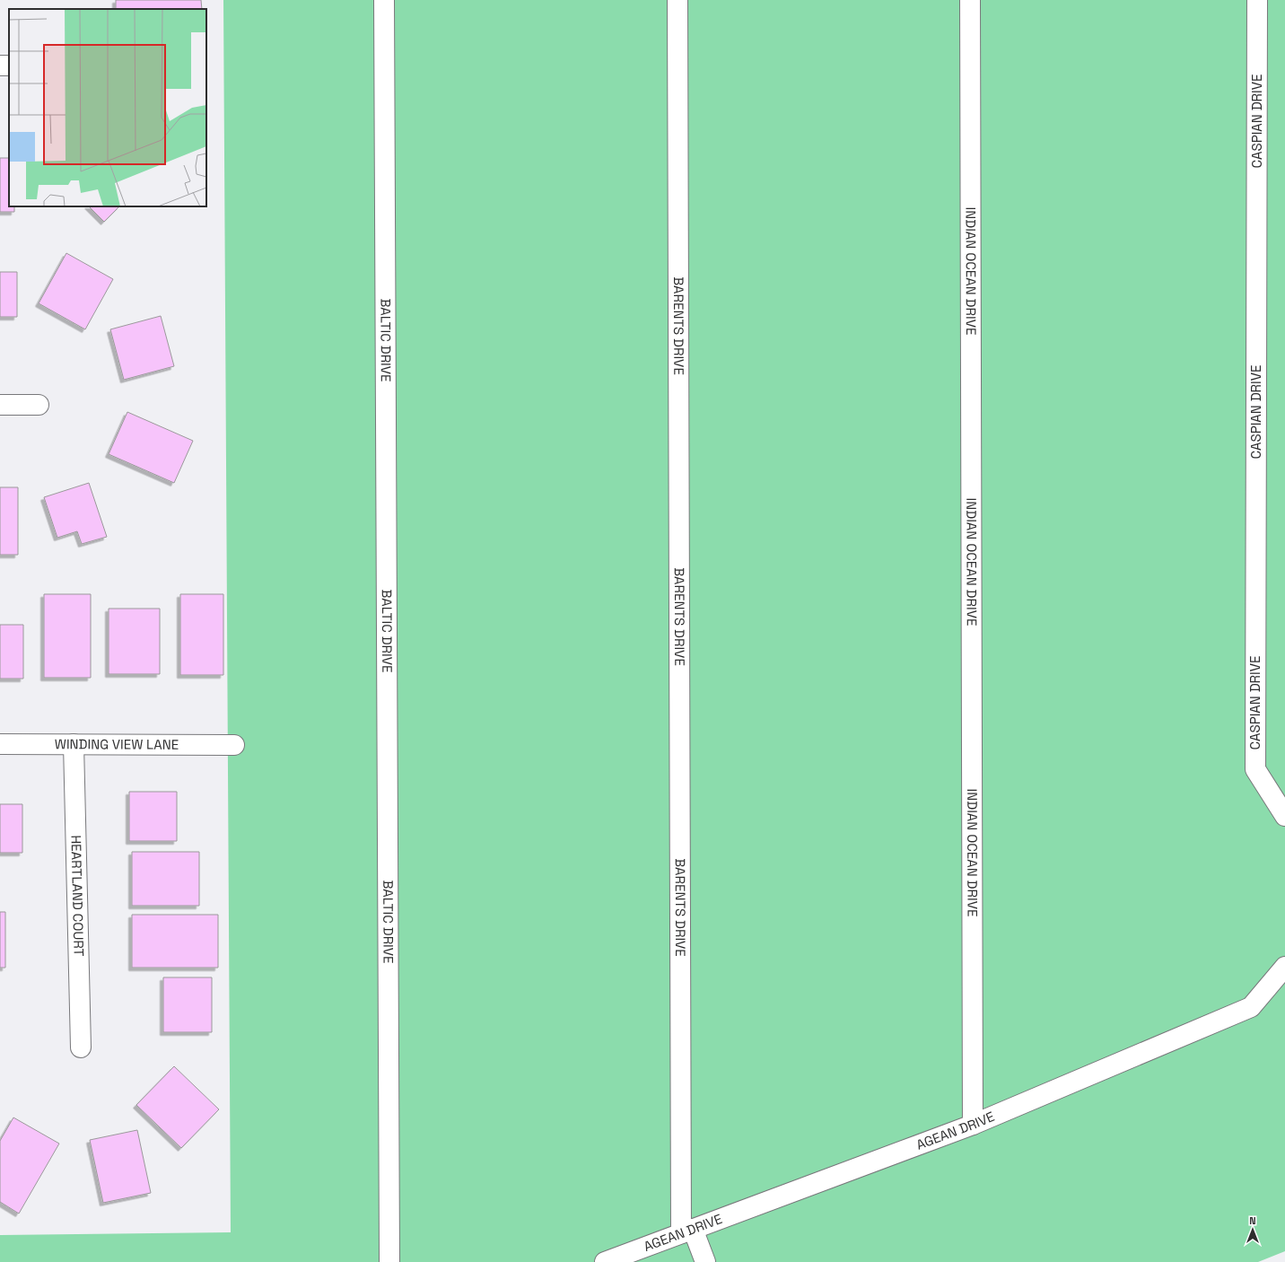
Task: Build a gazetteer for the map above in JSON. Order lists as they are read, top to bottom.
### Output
{
  "streets": {
    "street": [
      "CASPIAN DRIVE",
      "INDIAN OCEAN DRIVE",
      "BARENTS DRIVE",
      "BALTIC DRIVE",
      "WINDING VIEW LANE",
      "HEARTLAND COURT",
      "AGEAN DRIVE"
    ]
  },
  "crossings": [
    ["INDIAN OCEAN DRIVE", "AGEAN DRIVE"],
    ["BARENTS DRIVE", "AGEAN DRIVE"],
    ["WINDING VIEW LANE", "HEARTLAND COURT"]
  ],
  "north": "top"
}
